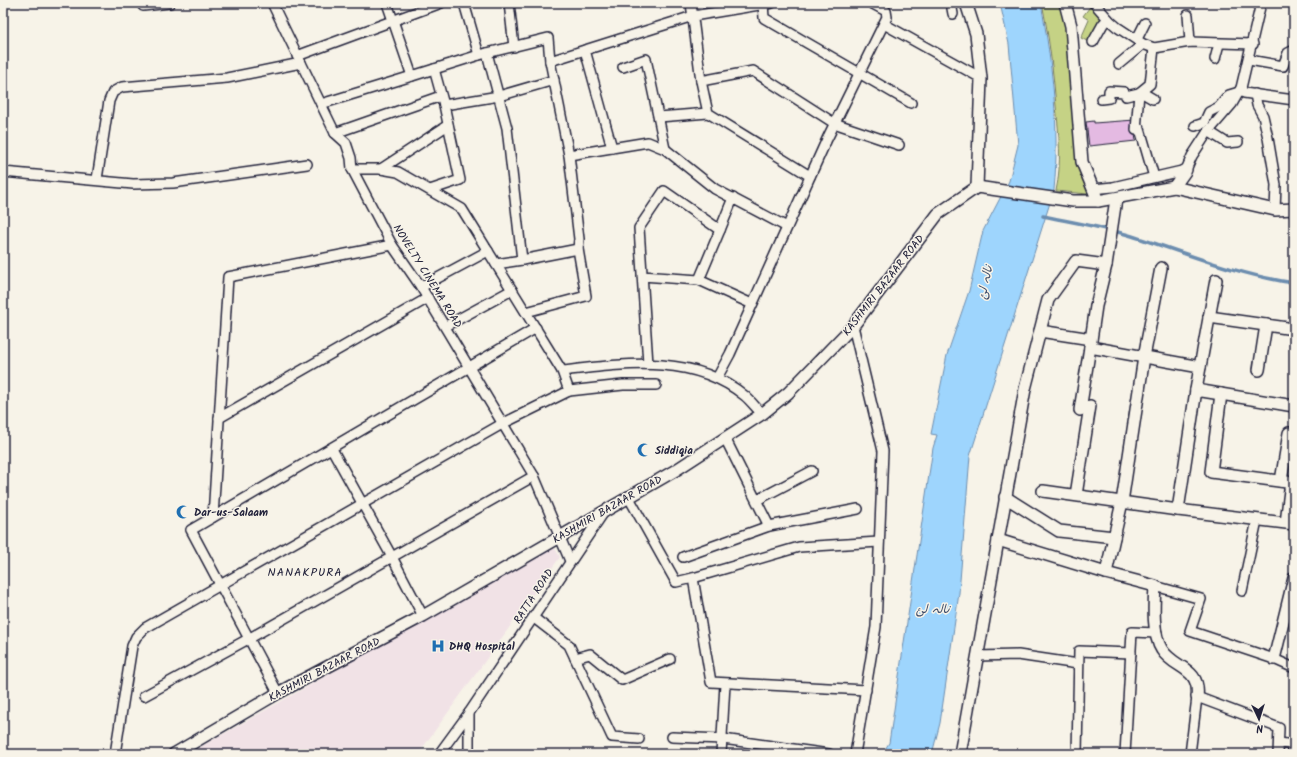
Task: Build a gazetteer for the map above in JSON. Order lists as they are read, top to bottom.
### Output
{
  "streets": {
    "street": ["NOVELTY CINEMA ROAD", "KASHMIRI BAZAAR ROAD", "RATTA ROAD"]
  },
  "crossings": [
    ["NOVELTY CINEMA ROAD", "KASHMIRI BAZAAR ROAD"],
    ["NOVELTY CINEMA ROAD", "RATTA ROAD"],
    ["KASHMIRI BAZAAR ROAD", "RATTA ROAD"]
  ],
  "districts": ["NANAKPURA"],
  "water": ["نالہ لئ"],
  "places": {
    "mosque": ["Siddiqia", "Dar-us-Salaam"],
    "hospital": ["DHQ Hospital"]
  },
  "north": "bottom"
}
